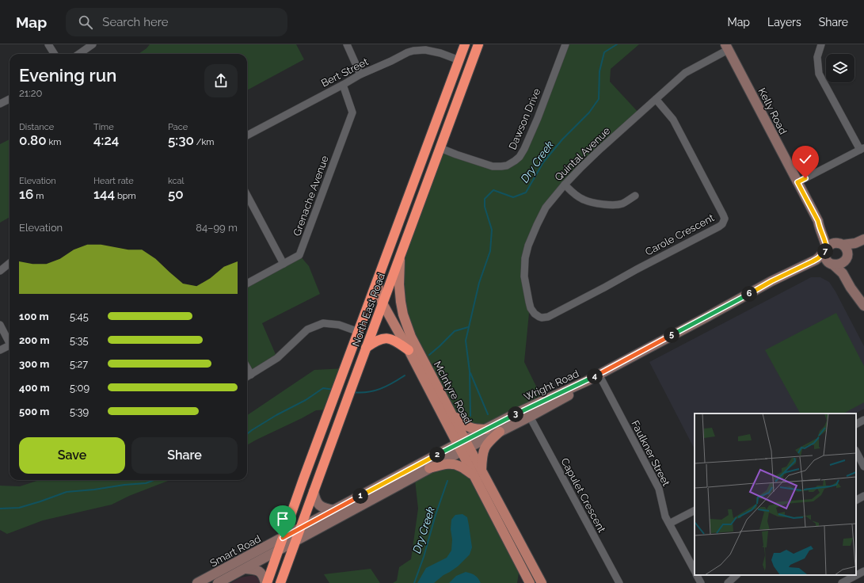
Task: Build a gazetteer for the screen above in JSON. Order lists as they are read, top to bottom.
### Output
{
  "streets": {
    "highway": ["North East Road"],
    "main road": [
      "Kelly Road",
      "Wright Road",
      "McIntyre Road",
      "Smart Road"
    ],
    "street": [
      "Bert Street",
      "Dawson Drive",
      "Quintal Avenue",
      "Grenache Avenue",
      "Carole Crescent",
      "Faulkner Street",
      "Capulet Crescent"
    ]
  },
  "crossings": [
    ["Bert Street", "Grenache Avenue"],
    ["Bert Street", "North East Road"],
    ["Kelly Road", "Quintal Avenue"],
    ["Kelly Road", "Wright Road"],
    ["Dawson Drive", "North East Road"],
    ["Quintal Avenue", "Carole Crescent"],
    ["North East Road", "Wright Road"],
    ["North East Road", "McIntyre Road"],
    ["North East Road", "Smart Road"],
    ["Wright Road", "McIntyre Road"],
    ["Wright Road", "Faulkner Street"],
    ["Wright Road", "Capulet Crescent"],
    ["Wright Road", "Smart Road"]
  ],
  "water": ["Dry Creek"],
  "page": {
    "header": "Map",
    "search": "Search here",
    "nav": ["Map", "Layers", "Share"],
    "heading": ["Evening run", "21:20"],
    "stats": [
      ["Distance", "0.80 km"],
      ["Time", "4:24"],
      ["Pace", "5:30 /km"],
      ["Elevation", "16 m"],
      ["Heart rate", "144 bpm"],
      ["kcal", "50"]
    ],
    "chart": ["Elevation", "84–99 m"],
    "pins": [
      "7",
      "6",
      "5",
      "4",
      "3",
      "2",
      "1"
    ],
    "list": [
      {
        "name": "100 m",
        "note": "5:45"
      },
      {
        "name": "200 m",
        "note": "5:35"
      },
      {
        "name": "300 m",
        "note": "5:27"
      },
      {
        "name": "400 m",
        "note": "5:09"
      },
      {
        "name": "500 m",
        "note": "5:39"
      }
    ],
    "buttons": ["Save", "Share"]
  }
}
